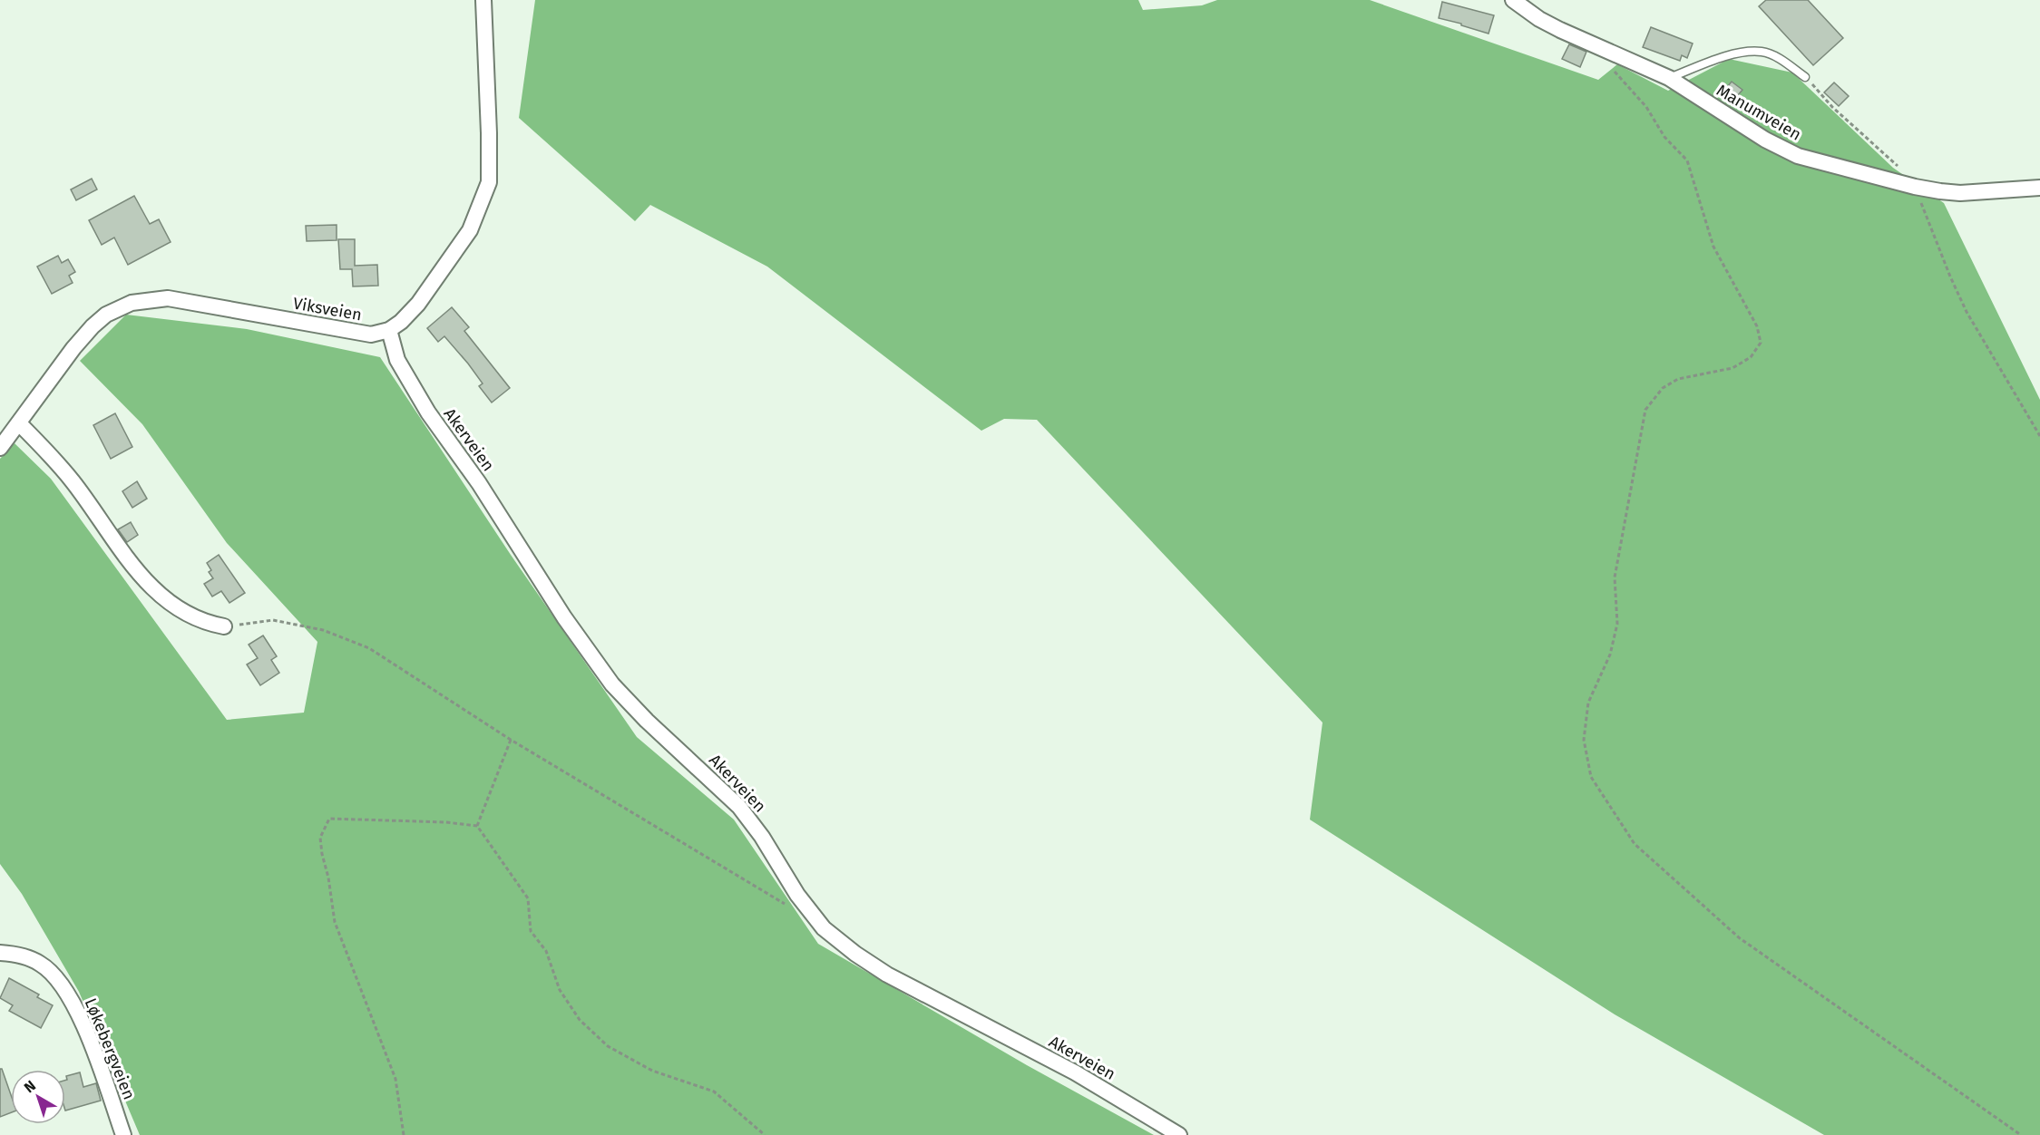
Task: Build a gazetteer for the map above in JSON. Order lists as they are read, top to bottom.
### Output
{
  "streets": {
    "street": [
      "Manumveien",
      "Viksveien",
      "Akerveien",
      "Løkebergveien"
    ]
  },
  "crossings": [
    ["Viksveien", "Akerveien"]
  ],
  "north": "top left"
}
